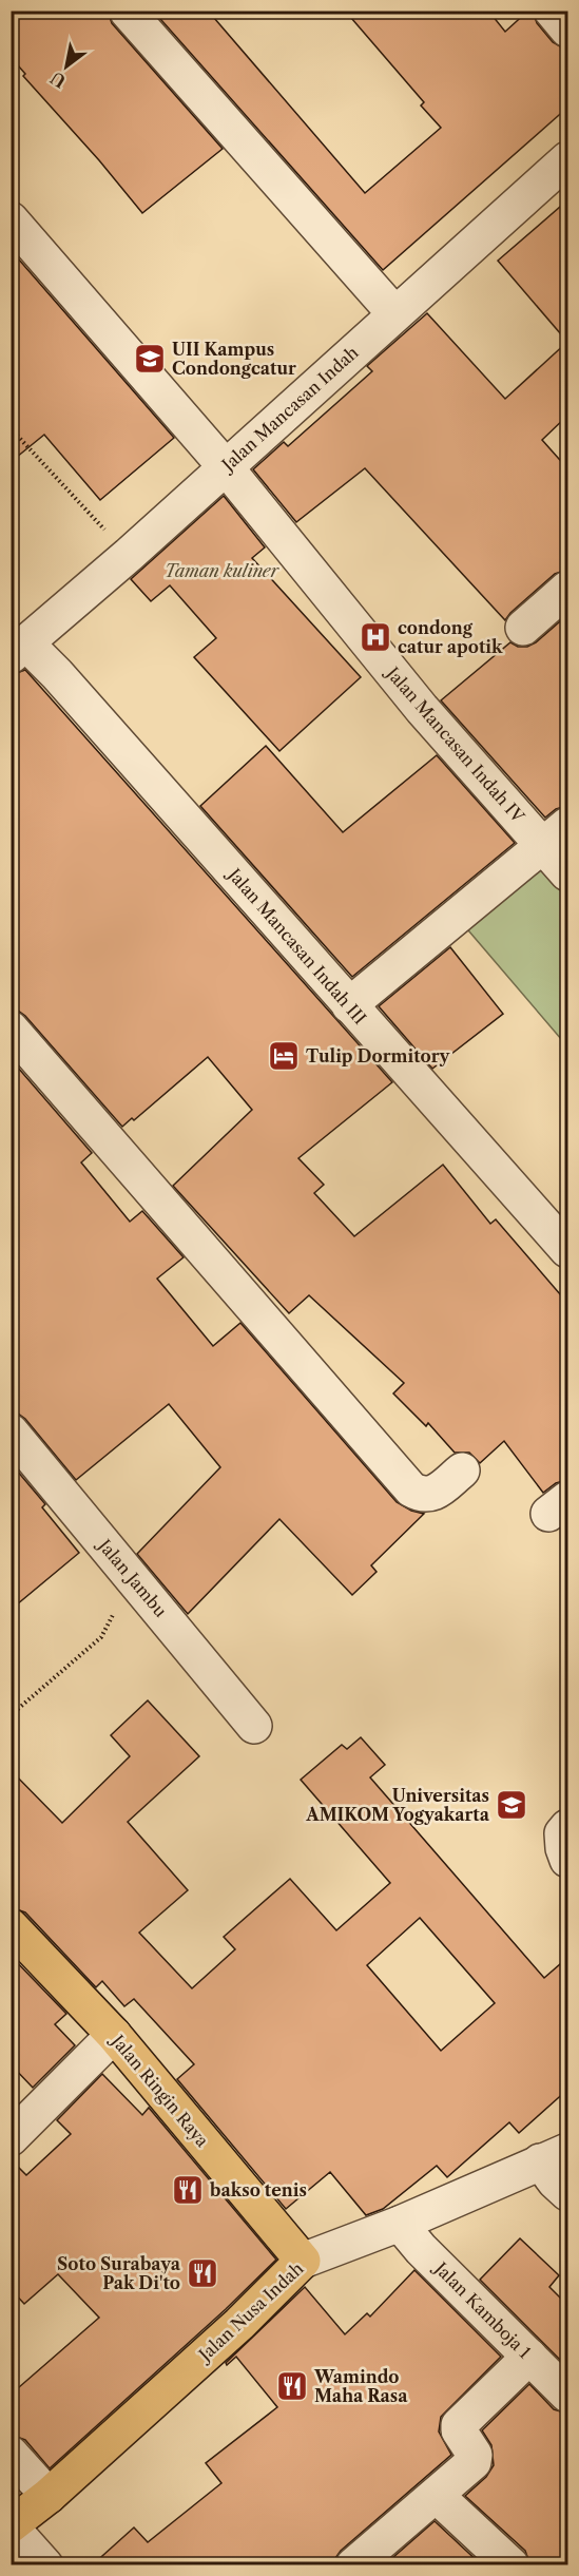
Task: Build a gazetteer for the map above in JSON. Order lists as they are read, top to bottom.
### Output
{
  "streets": {
    "main road": ["Jalan Ringin Raya", "Jalan Nusa Indah"],
    "street": [
      "Jalan Mancasan Indah",
      "Jalan Mancasan Indah IV",
      "Jalan Mancasan Indah III",
      "Jalan Jambu",
      "Jalan Kamboja 1"
    ]
  },
  "crossings": [
    ["Jalan Mancasan Indah", "Jalan Mancasan Indah IV"],
    ["Jalan Mancasan Indah", "Jalan Mancasan Indah III"],
    ["Jalan Ringin Raya", "Jalan Nusa Indah"],
    ["Jalan Kamboja 1", "Jalan Nusa Indah"]
  ],
  "parks": ["Taman kuliner"],
  "places": {
    "school or university": ["UII Kampus Condongcatur", "Universitas AMIKOM Yogyakarta"],
    "hospital": ["condong catur apotik"],
    "hotel": ["Tulip Dormitory"],
    "restaurant": ["bakso tenis", "Soto Surabaya Pak Di'to", "Wamindo Maha Rasa"]
  },
  "north": "bottom left"
}
